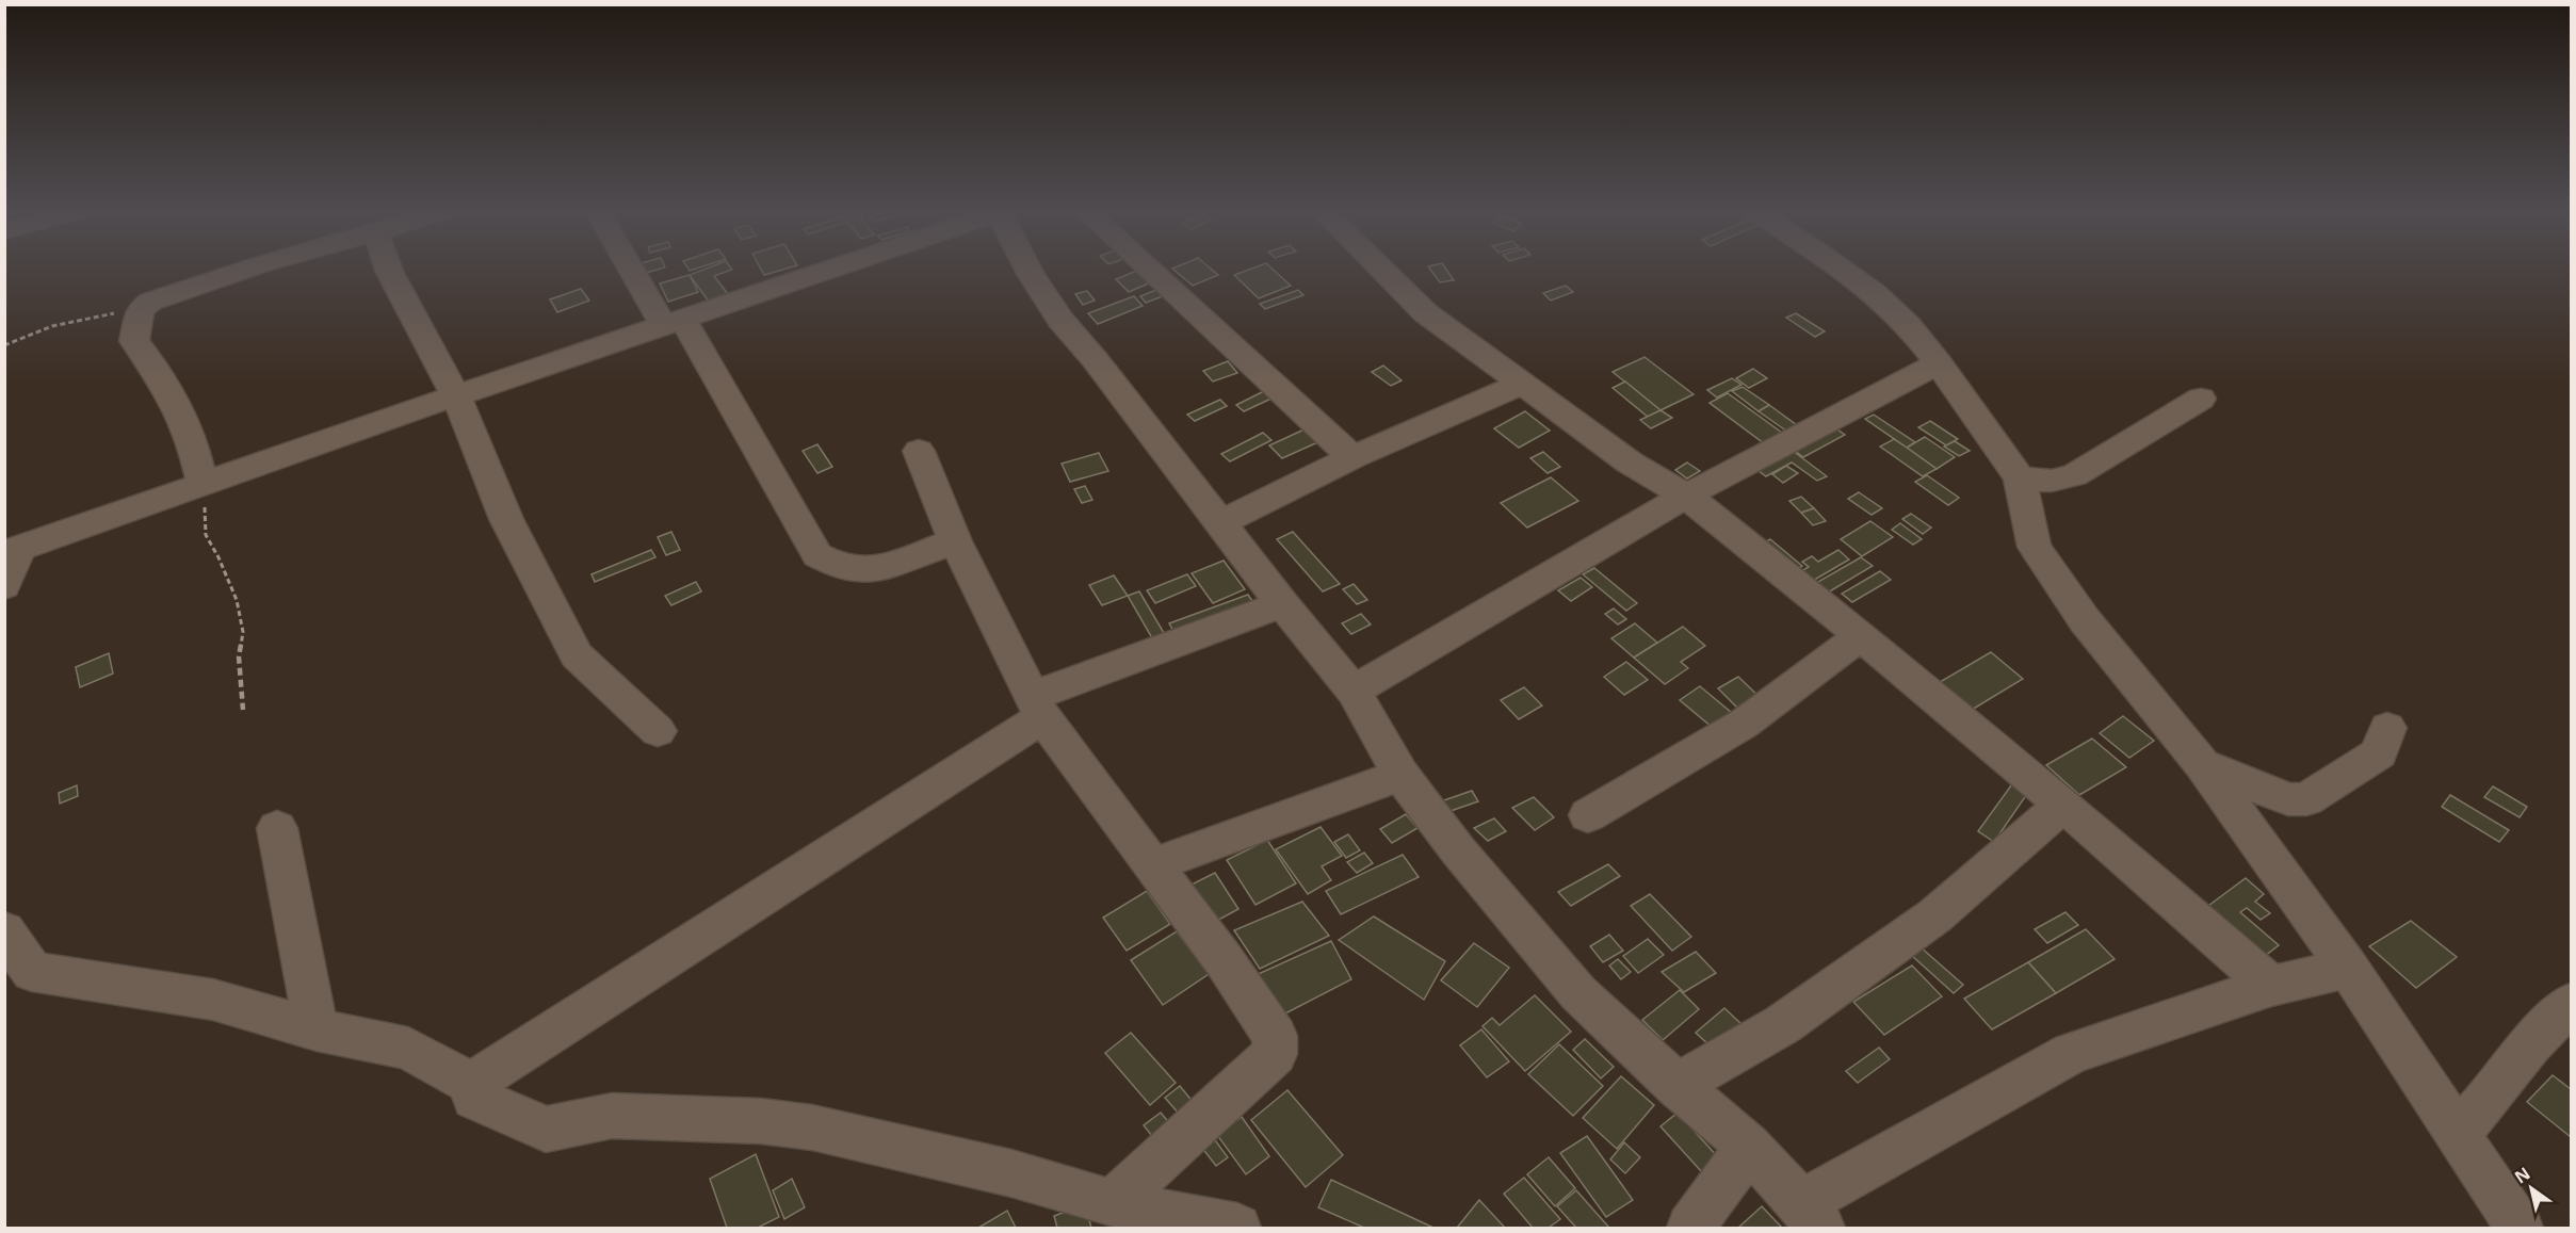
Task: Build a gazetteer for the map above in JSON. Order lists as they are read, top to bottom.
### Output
{
  "north": "top left"
}
